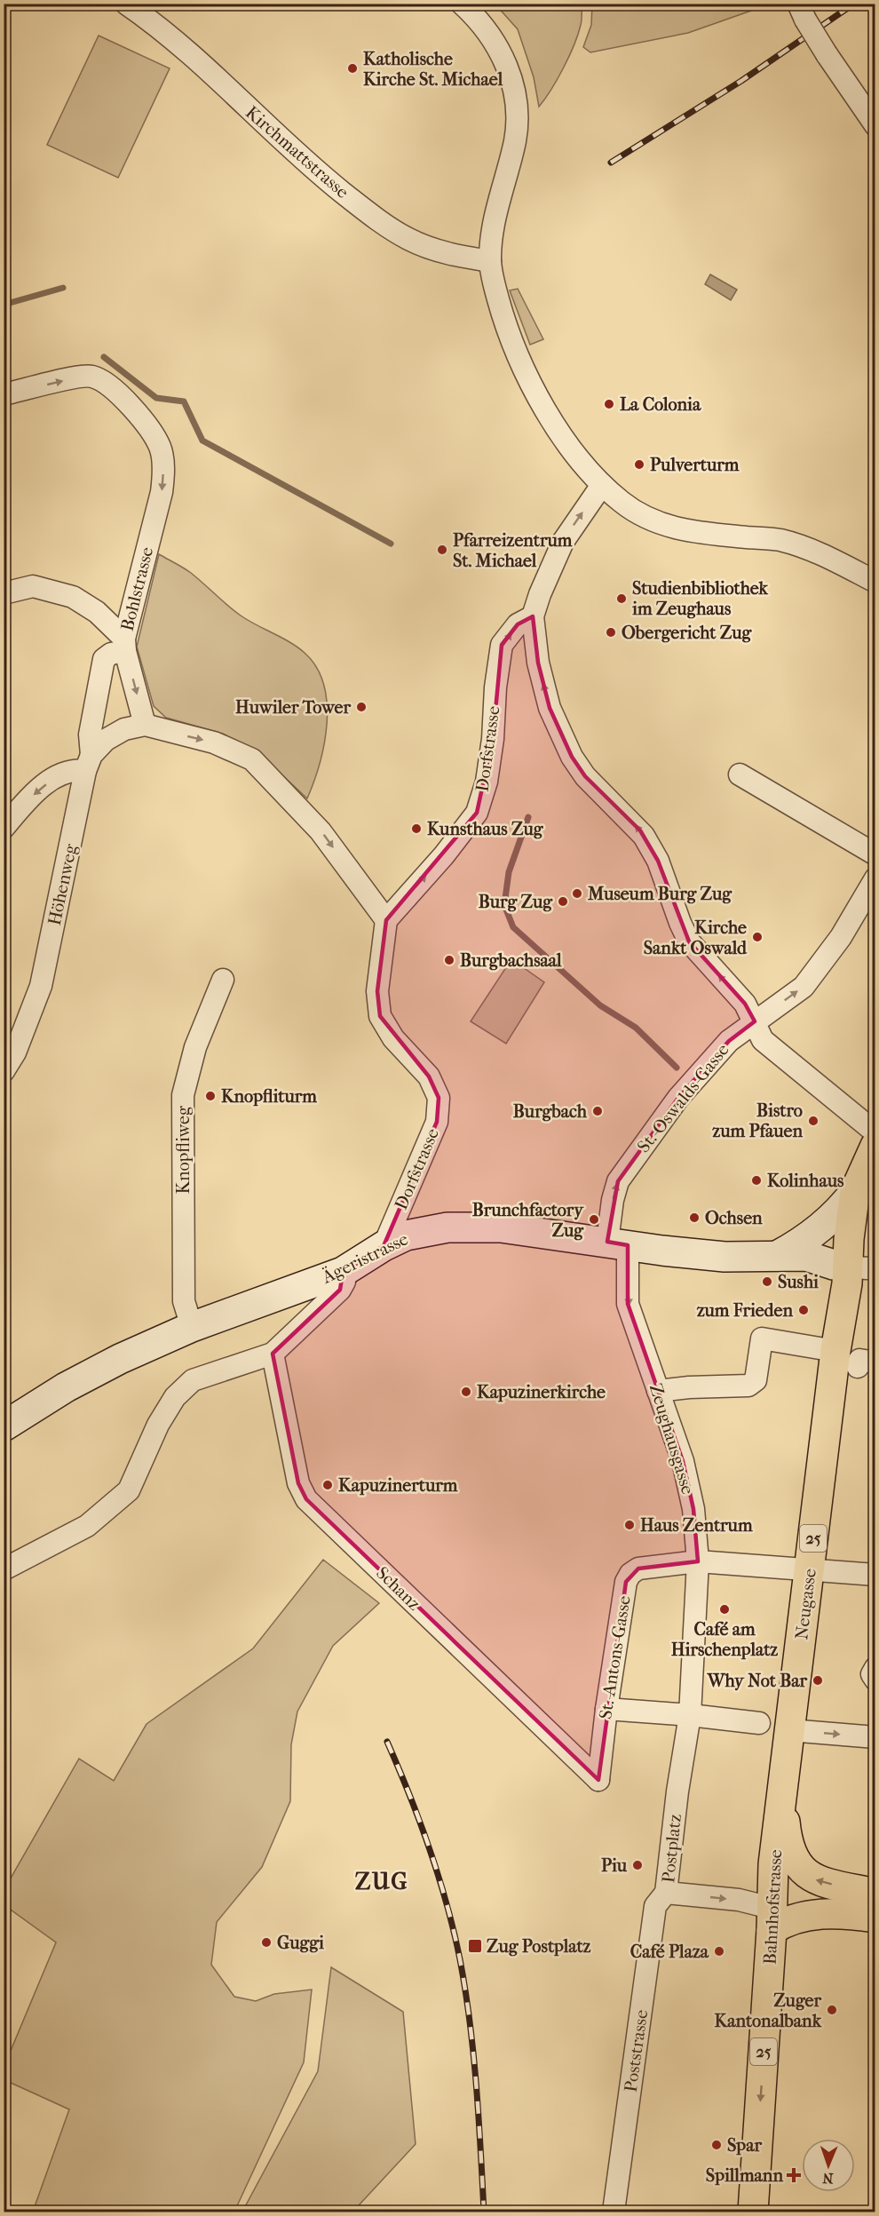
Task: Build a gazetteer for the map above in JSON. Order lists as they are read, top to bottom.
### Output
{
  "streets": {
    "main road": [
      "Ägeristrasse",
      "25",
      "Neugasse",
      "Bahnhofstrasse"
    ],
    "street": [
      "Kirchmattstrasse",
      "Bohlstrasse",
      "Dorfstrasse",
      "Höhenweg",
      "St.-Oswalds-Gasse",
      "Knopfliweg",
      "Zeughausgasse",
      "Schanz",
      "St.-Antons-Gasse",
      "Postplatz",
      "Poststrasse"
    ]
  },
  "crossings": [
    ["Bohlstrasse", "Höhenweg"],
    ["Dorfstrasse", "Ägeristrasse"],
    ["St.-Oswalds-Gasse", "Ägeristrasse"],
    ["St.-Oswalds-Gasse", "Zeughausgasse"],
    ["Knopfliweg", "Ägeristrasse"],
    ["Ägeristrasse", "Zeughausgasse"],
    ["Ägeristrasse", "25"],
    ["Zeughausgasse", "St.-Antons-Gasse"],
    ["Zeughausgasse", "Postplatz"],
    ["25", "Neugasse"],
    ["25", "Bahnhofstrasse"],
    ["Schanz", "St.-Antons-Gasse"],
    ["Neugasse", "Bahnhofstrasse"],
    ["Postplatz", "Bahnhofstrasse"],
    ["Postplatz", "Poststrasse"]
  ],
  "one_way": ["Dorfstrasse", "St.-Oswalds-Gasse", "Bahnhofstrasse"],
  "districts": ["ZUG"],
  "places": {
    "other": [
      "Katholische Kirche St. Michael",
      "La Colonia",
      "Pulverturm",
      "Pfarreizentrum St. Michael",
      "Studienbibliothek im Zeughaus",
      "Obergericht Zug",
      "Huwiler Tower",
      "Kunsthaus Zug",
      "Museum Burg Zug",
      "Burg Zug",
      "Kirche Sankt Oswald",
      "Burgbachsaal",
      "Knopfliturm",
      "Burgbach",
      "Bistro zum Pfauen",
      "Kolinhaus",
      "Ochsen",
      "Brunchfactory Zug",
      "Sushi",
      "zum Frieden",
      "Kapuzinerkirche",
      "Kapuzinerturm",
      "Haus Zentrum",
      "Café am Hirschenplatz",
      "Why Not Bar",
      "Piu",
      "Guggi",
      "Café Plaza",
      "Zuger Kantonalbank",
      "Spar"
    ],
    "transit": ["Zug Postplatz"],
    "health": ["Spillmann"]
  },
  "north": "bottom"
}
